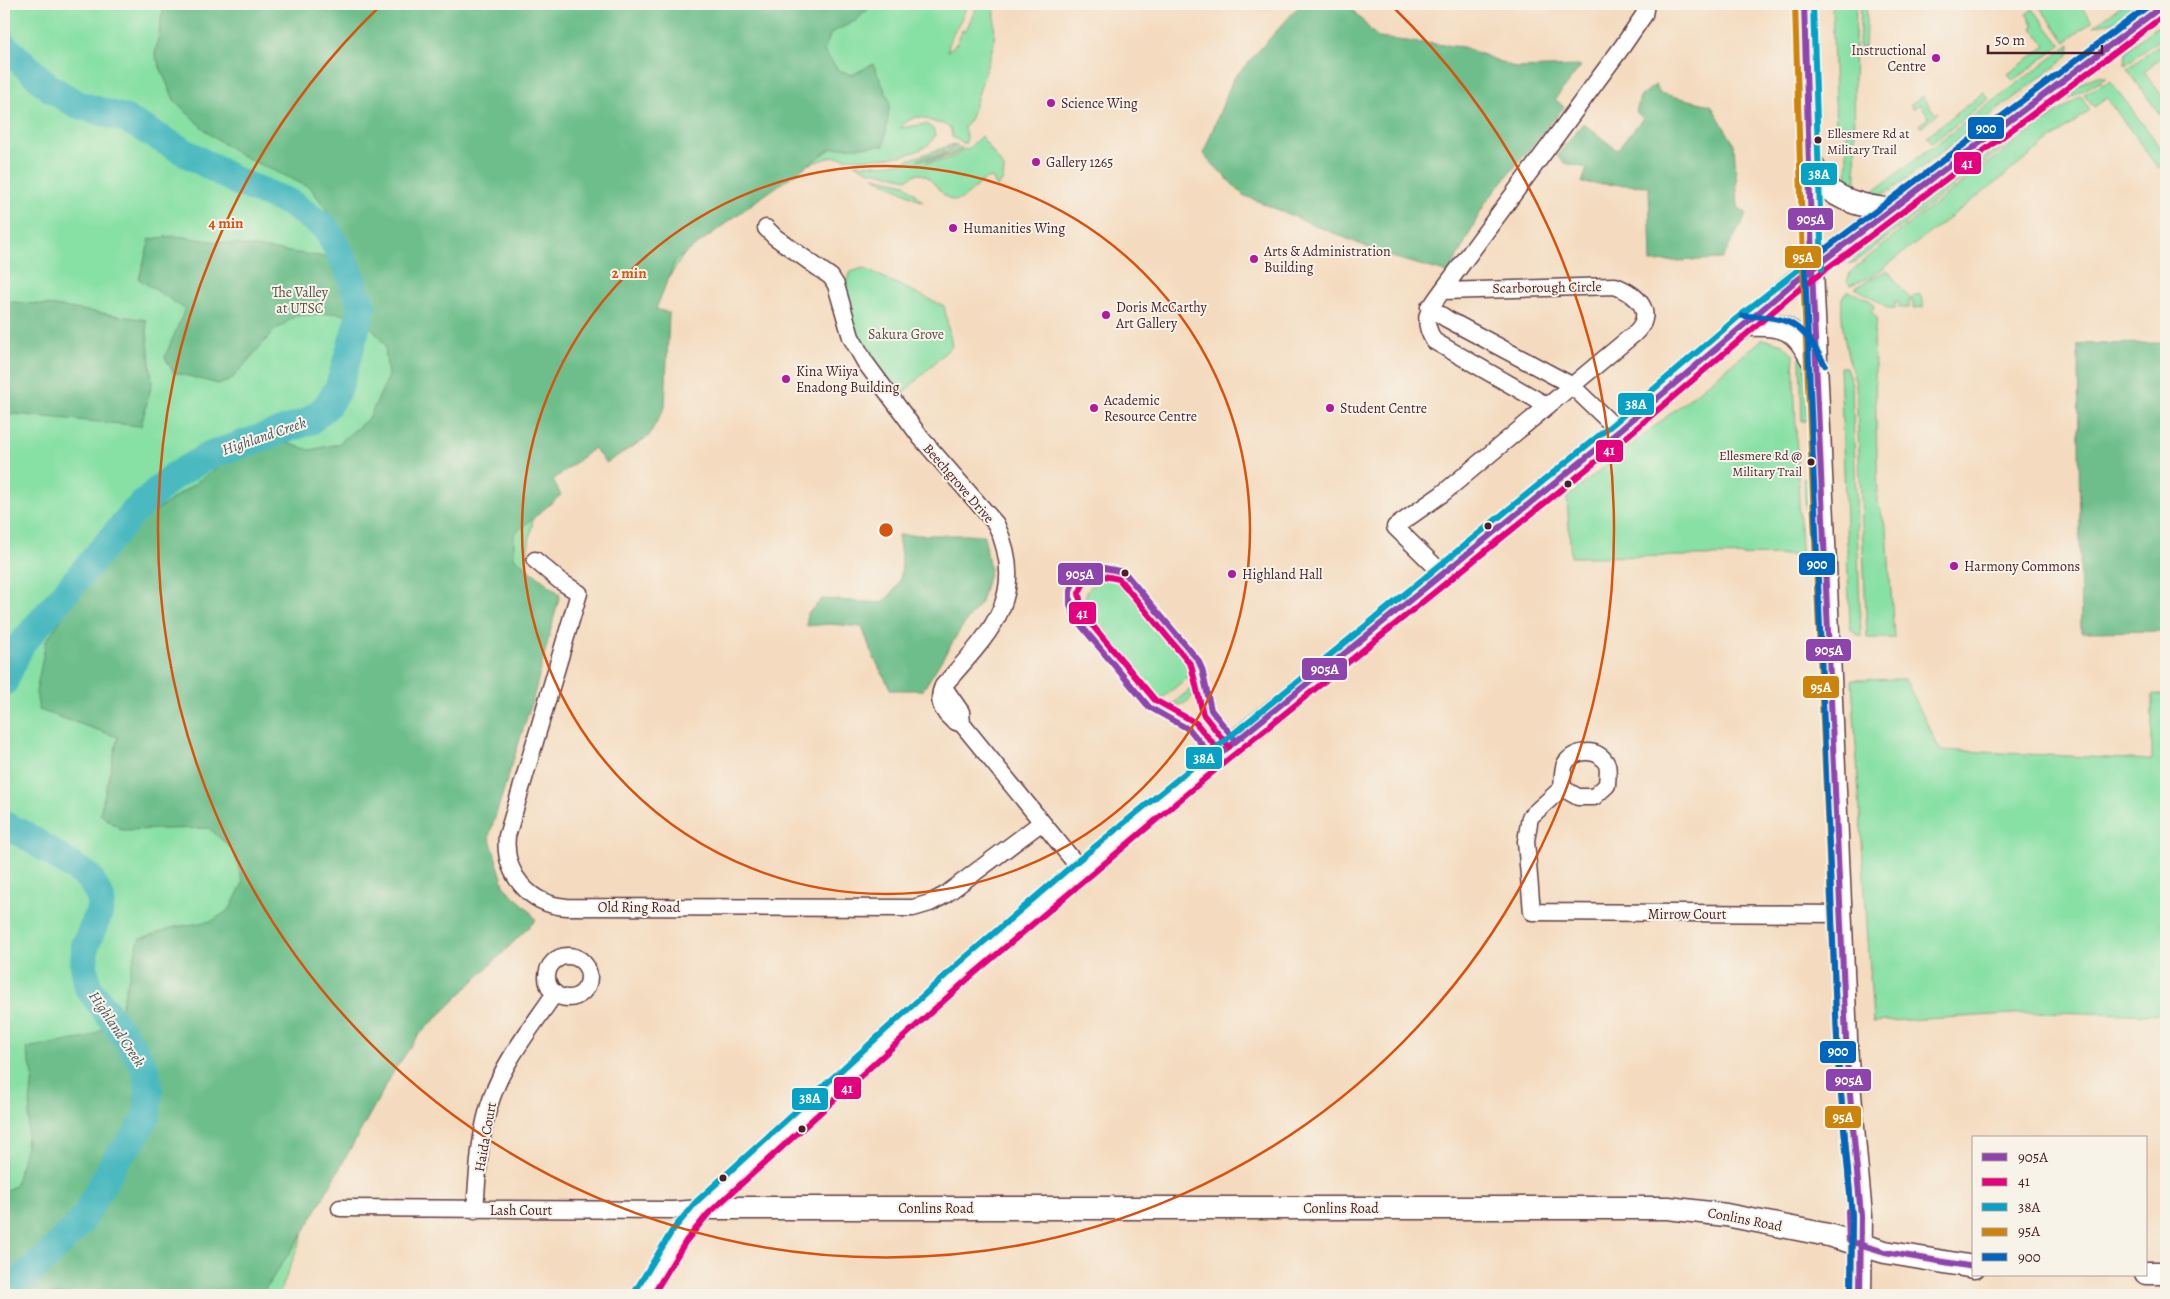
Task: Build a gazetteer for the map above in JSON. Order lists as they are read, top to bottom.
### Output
{
  "streets": {
    "street": [
      "Scarborough Circle",
      "Beechgrove Drive",
      "Old Ring Road",
      "Mirrow Court",
      "Haida Court",
      "Conlins Road",
      "Lash Court"
    ]
  },
  "crossings": [
    ["Beechgrove Drive", "Old Ring Road"],
    ["Haida Court", "Lash Court"],
    ["Conlins Road", "Lash Court"]
  ],
  "water": ["Highland Creek"],
  "parks": ["The Valley at UTSC", "Sakura Grove"],
  "places": [
    "Instructional Centre",
    "Science Wing",
    "Ellesmere Rd at Military Trail",
    "Gallery 1265",
    "Humanities Wing",
    "Arts & Administration Building",
    "Doris McCarthy Art Gallery",
    "Kina Wiiya Enadong Building",
    "Academic Resource Centre",
    "Student Centre",
    "Ellesmere Rd @ Military Trail",
    "Harmony Commons",
    "Highland Hall"
  ],
  "lines": [
    "transit line 905A",
    "transit line 38A",
    "transit line 95A",
    "transit line 900",
    "transit line 41"
  ],
  "legend": [
    "905A",
    "41",
    "38A",
    "95A",
    "900"
  ],
  "scale_bar": "50 m",
  "rings": ["4 min", "2 min"]
}
